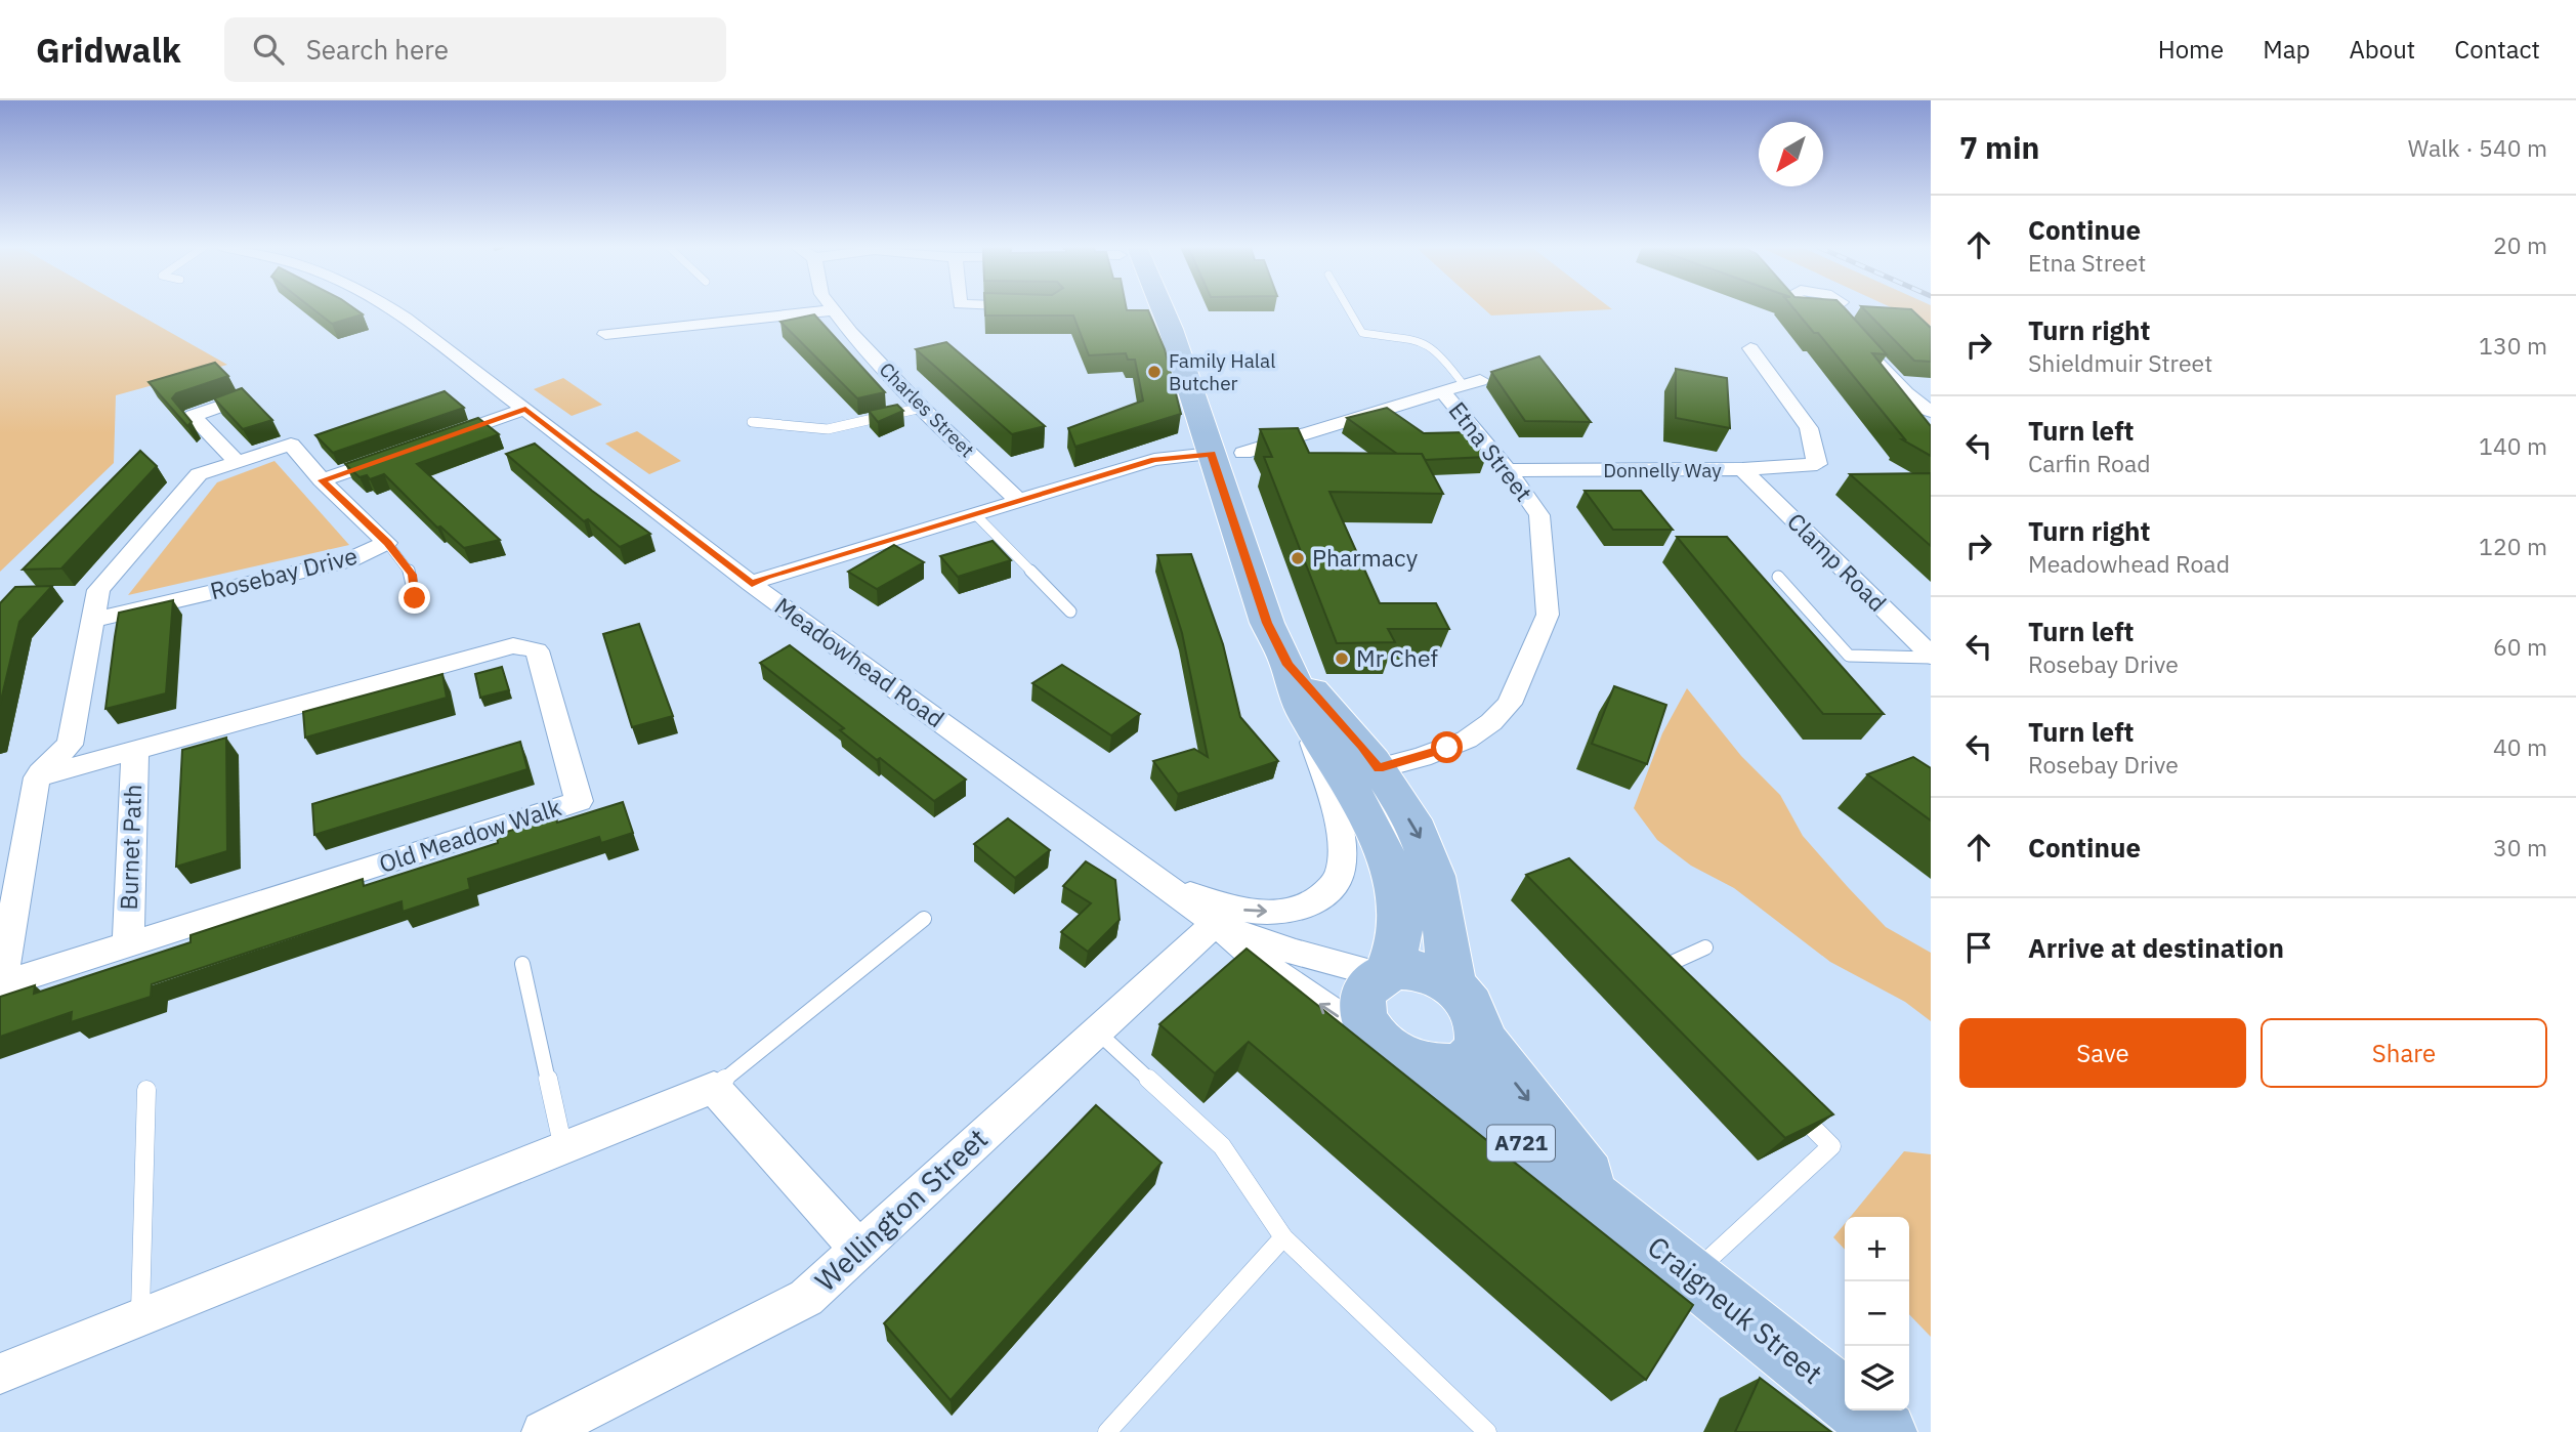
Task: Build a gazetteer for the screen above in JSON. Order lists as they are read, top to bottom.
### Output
{
  "streets": {
    "main road": ["A721", "Craigneuk Street"],
    "street": [
      "Charles Street",
      "Etna Street",
      "Donnelly Way",
      "Clamp Road",
      "Rosebay Drive",
      "Meadowhead Road",
      "Old Meadow Walk",
      "Burnet Path",
      "Wellington Street"
    ]
  },
  "crossings": [
    ["Etna Street", "Donnelly Way"],
    ["Etna Street", "A721"],
    ["Donnelly Way", "Clamp Road"],
    ["Rosebay Drive", "Old Meadow Walk"],
    ["Meadowhead Road", "A721"],
    ["Meadowhead Road", "Wellington Street"],
    ["Meadowhead Road", "Craigneuk Street"],
    ["Old Meadow Walk", "Burnet Path"],
    ["A721", "Craigneuk Street"]
  ],
  "places": ["Family Halal Butcher", "Pharmacy", "Mr Chef"],
  "north": "bottom left",
  "page": {
    "header": "Gridwalk",
    "search": "Search here",
    "nav": [
      "Home",
      "Map",
      "About",
      "Contact"
    ],
    "heading": ["7 min", "Walk · 540 m"],
    "list": [
      ["Continue", "Etna Street", "20 m"],
      ["Turn right", "Shieldmuir Street", "130 m"],
      ["Turn left", "Carfin Road", "140 m"],
      ["Turn right", "Meadowhead Road", "120 m"],
      ["Turn left", "Rosebay Drive", "60 m"],
      ["Turn left", "Rosebay Drive", "40 m"],
      ["Continue", "30 m"],
      "Arrive at destination"
    ],
    "buttons": ["Save", "Share"],
    "map_buttons": ["+", "−"]
  }
}
